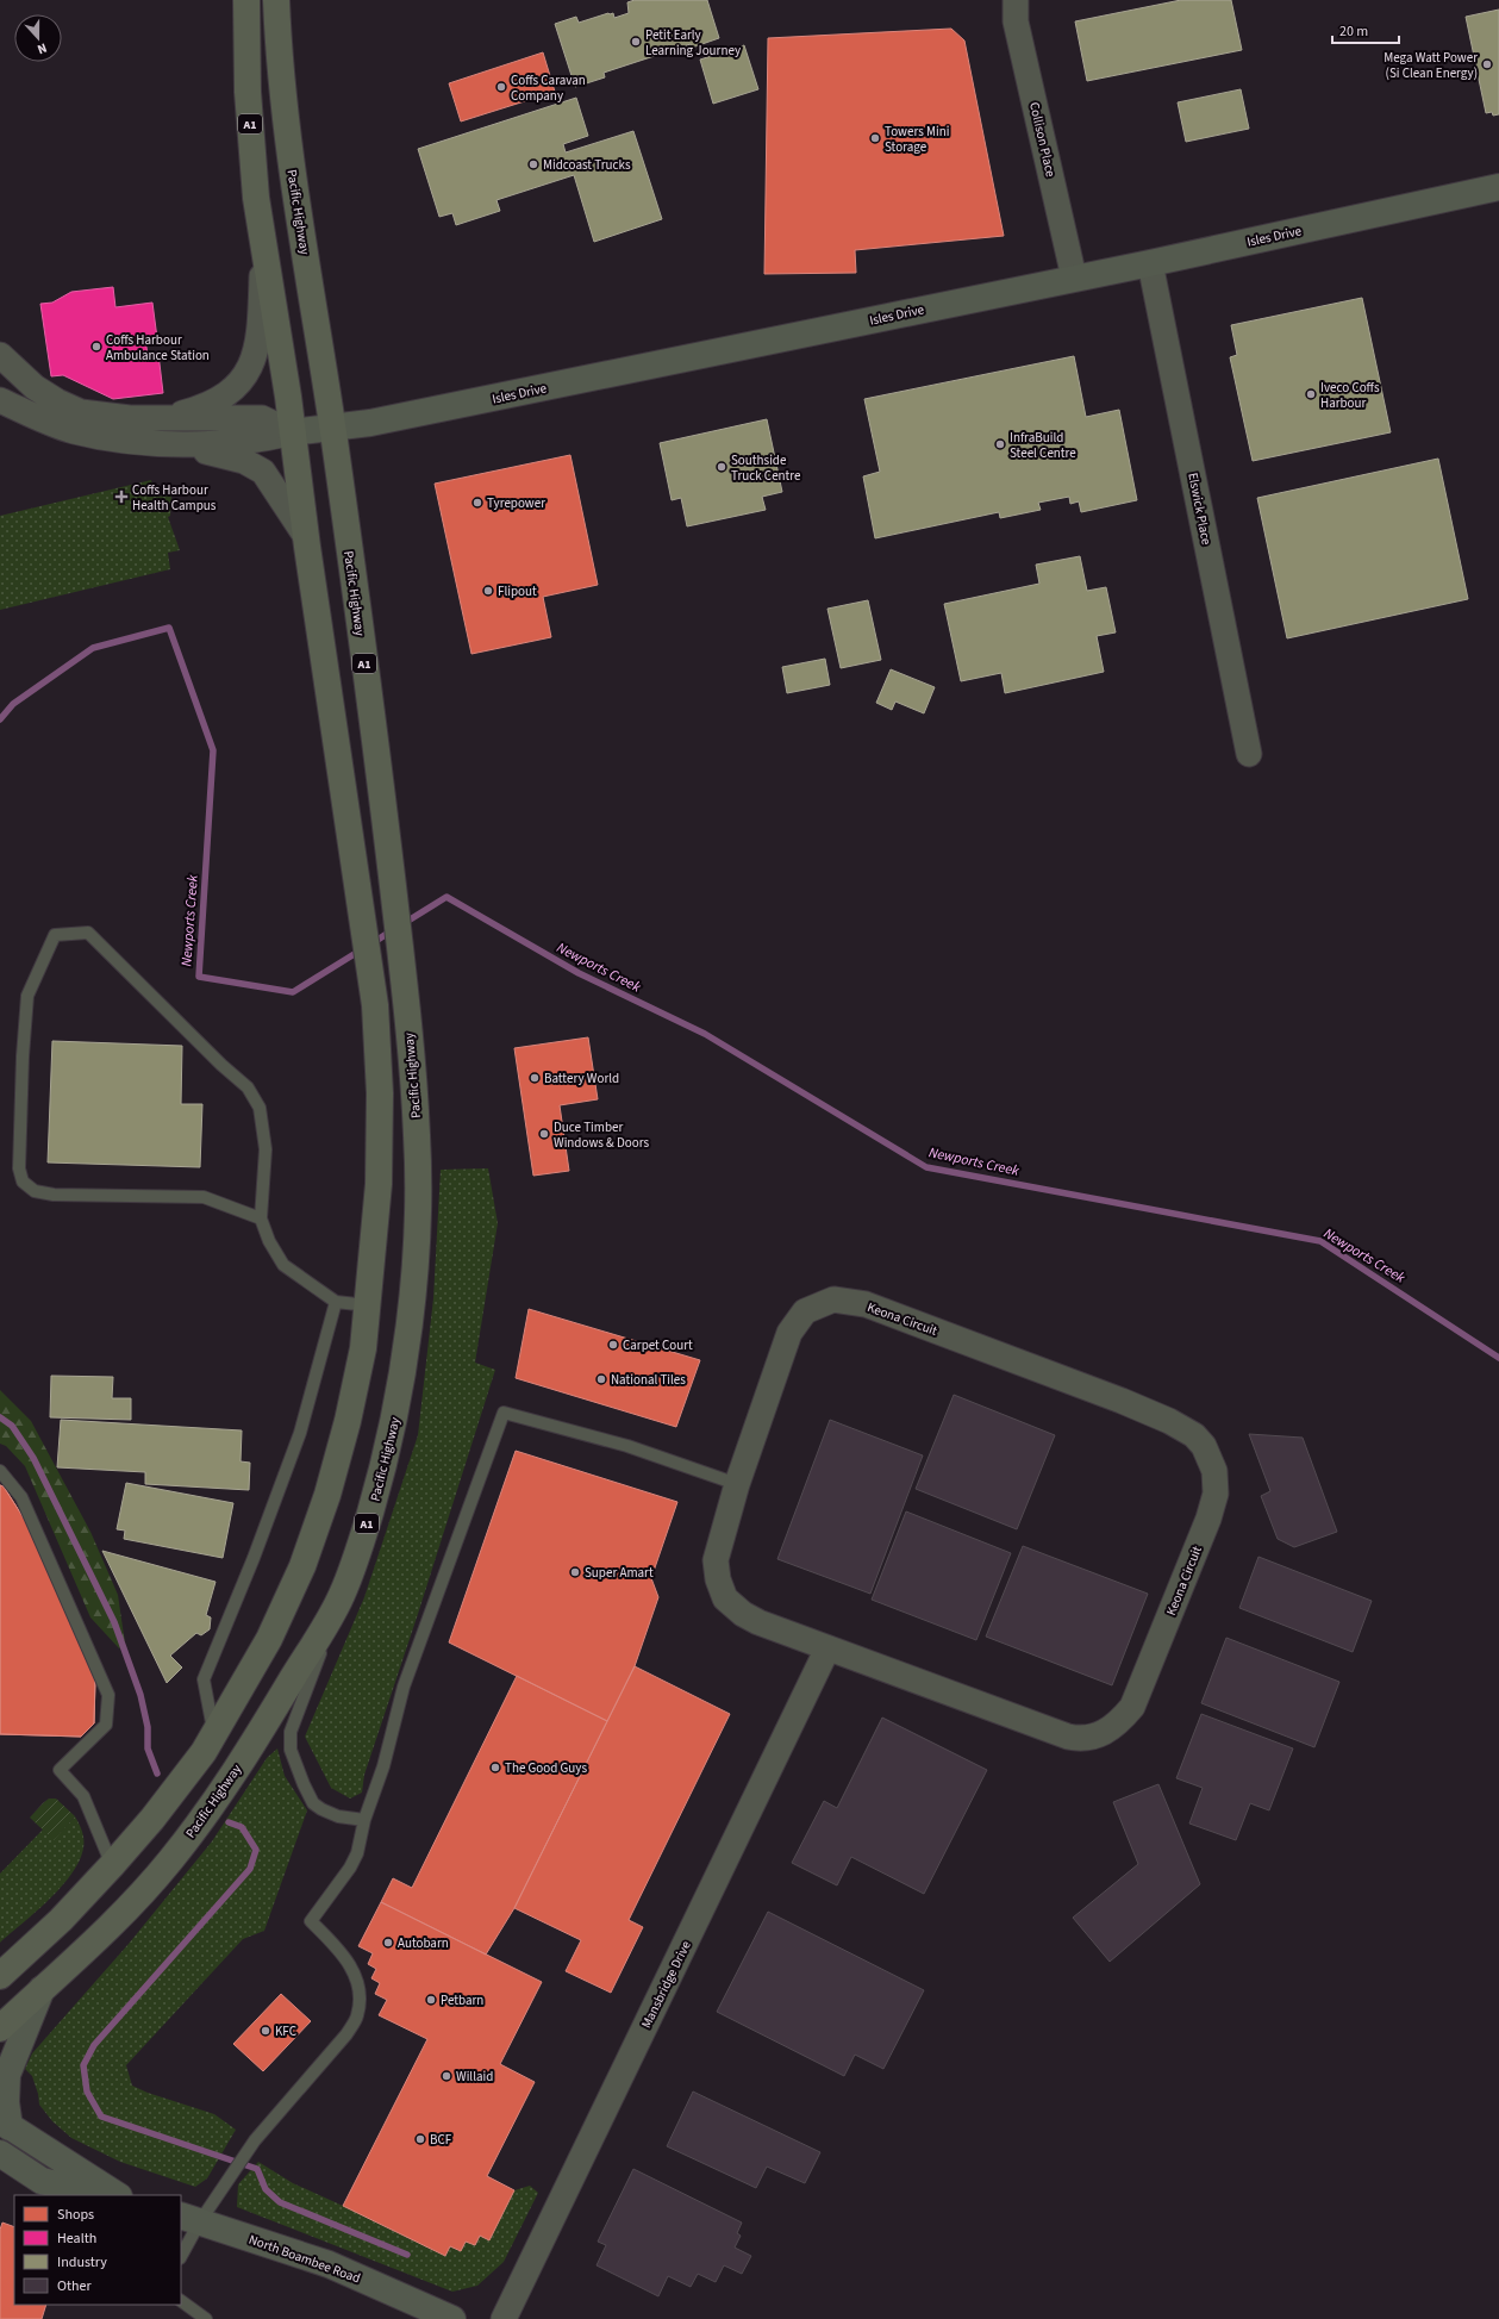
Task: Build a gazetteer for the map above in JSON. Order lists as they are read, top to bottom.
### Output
{
  "streets": {
    "highway": ["A1", "Pacific Highway"],
    "street": [
      "Collison Place",
      "Isles Drive",
      "Elswick Place",
      "Keona Circuit",
      "Mansbridge Drive",
      "North Boambee Road"
    ]
  },
  "crossings": [
    ["A1", "Isles Drive"],
    ["Collison Place", "Isles Drive"],
    ["Pacific Highway", "Isles Drive"],
    ["Isles Drive", "Elswick Place"],
    ["Keona Circuit", "Mansbridge Drive"]
  ],
  "water": ["Newports Creek"],
  "places": {
    "other": [
      "Petit Early Learning Journey",
      "Mega Watt Power (Si Clean Energy)",
      "Coffs Caravan Company",
      "Towers Mini Storage",
      "Midcoast Trucks",
      "Coffs Harbour Ambulance Station",
      "Iveco Coffs Harbour",
      "InfraBuild Steel Centre",
      "Southside Truck Centre",
      "Tyrepower",
      "Flipout",
      "Battery World",
      "Duce Timber Windows & Doors",
      "Carpet Court",
      "National Tiles",
      "Super Amart",
      "The Good Guys",
      "Autobarn",
      "Petbarn",
      "KFC",
      "Willaid",
      "BCF"
    ],
    "health": ["Coffs Harbour Health Campus"]
  },
  "legend": [
    "Shops",
    "Health",
    "Industry",
    "Other"
  ],
  "scale_bar": "20 m",
  "north": "bottom"
}
